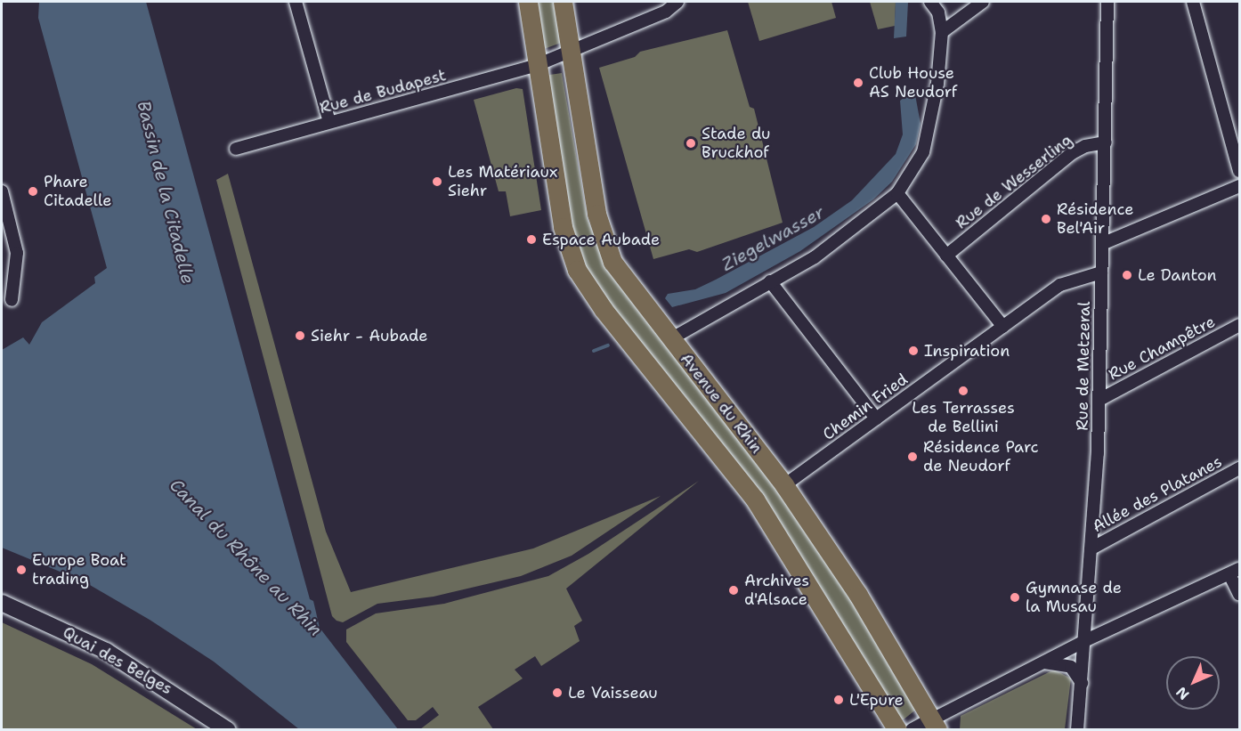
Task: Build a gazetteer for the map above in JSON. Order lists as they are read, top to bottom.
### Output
{
  "streets": {
    "main road": ["Avenue du Rhin", "Quai des Belges"],
    "street": [
      "Rue de Budapest",
      "Rue de Wesserling",
      "Rue Champêtre",
      "Rue de Metzeral",
      "Chemin Fried",
      "Allée des Platanes"
    ]
  },
  "crossings": [
    ["Rue de Budapest", "Avenue du Rhin"],
    ["Rue de Wesserling", "Rue de Metzeral"],
    ["Rue Champêtre", "Rue de Metzeral"],
    ["Rue de Metzeral", "Chemin Fried"],
    ["Rue de Metzeral", "Allée des Platanes"],
    ["Avenue du Rhin", "Chemin Fried"]
  ],
  "water": ["Bassin de la Citadelle", "Ziegelwasser", "Canal du Rhône au Rhin"],
  "places": [
    "Club House AS Neudorf",
    "Stade du Bruckhof",
    "Les Matériaux Siehr",
    "Phare Citadelle",
    "Résidence Bel'Air",
    "Espace Aubade",
    "Le Danton",
    "Siehr - Aubade",
    "Inspiration",
    "Les Terrasses de Bellini",
    "Résidence Parc de Neudorf",
    "Europe Boat trading",
    "Archives d'Alsace",
    "Gymnase de la Musau",
    "Le Vaisseau",
    "L'Epure"
  ],
  "north": "bottom left"
}
